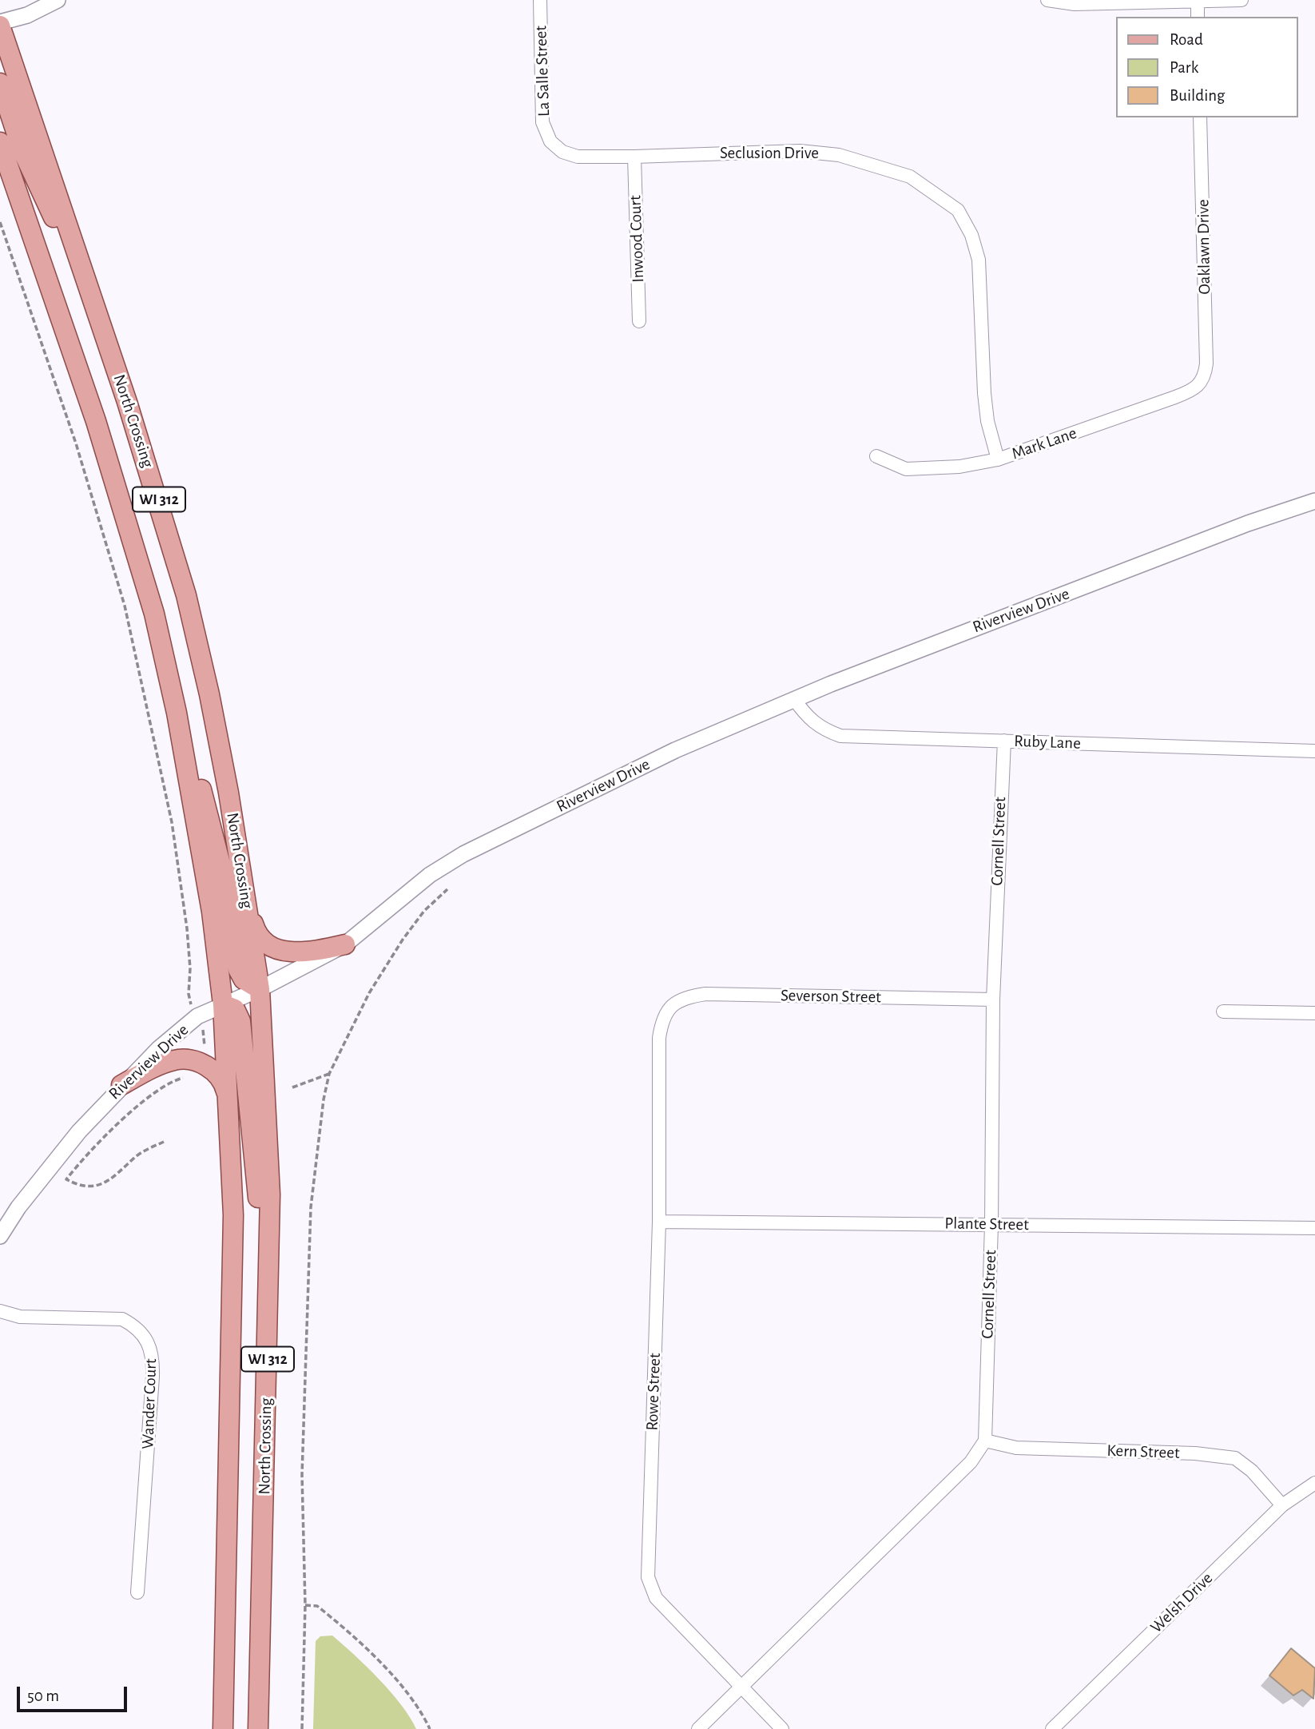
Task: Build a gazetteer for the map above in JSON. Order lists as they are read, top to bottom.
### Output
{
  "streets": {
    "main road": ["North Crossing", "WI 312"],
    "street": [
      "La Salle Street",
      "Seclusion Drive",
      "Inwood Court",
      "Oaklawn Drive",
      "Mark Lane",
      "Riverview Drive",
      "Ruby Lane",
      "Cornell Street",
      "Severson Street",
      "Plante Street",
      "Rowe Street",
      "Wander Court",
      "Kern Street",
      "Welsh Drive"
    ]
  },
  "crossings": [
    ["La Salle Street", "Seclusion Drive"],
    ["Seclusion Drive", "Inwood Court"],
    ["Seclusion Drive", "Mark Lane"],
    ["Oaklawn Drive", "Mark Lane"],
    ["North Crossing", "Riverview Drive"],
    ["WI 312", "Riverview Drive"],
    ["Riverview Drive", "Ruby Lane"],
    ["Ruby Lane", "Cornell Street"],
    ["Cornell Street", "Severson Street"],
    ["Cornell Street", "Plante Street"],
    ["Cornell Street", "Kern Street"],
    ["Severson Street", "Rowe Street"],
    ["Plante Street", "Rowe Street"],
    ["Kern Street", "Welsh Drive"]
  ],
  "legend": ["Road", "Park", "Building"],
  "scale_bar": "50 m"
}
